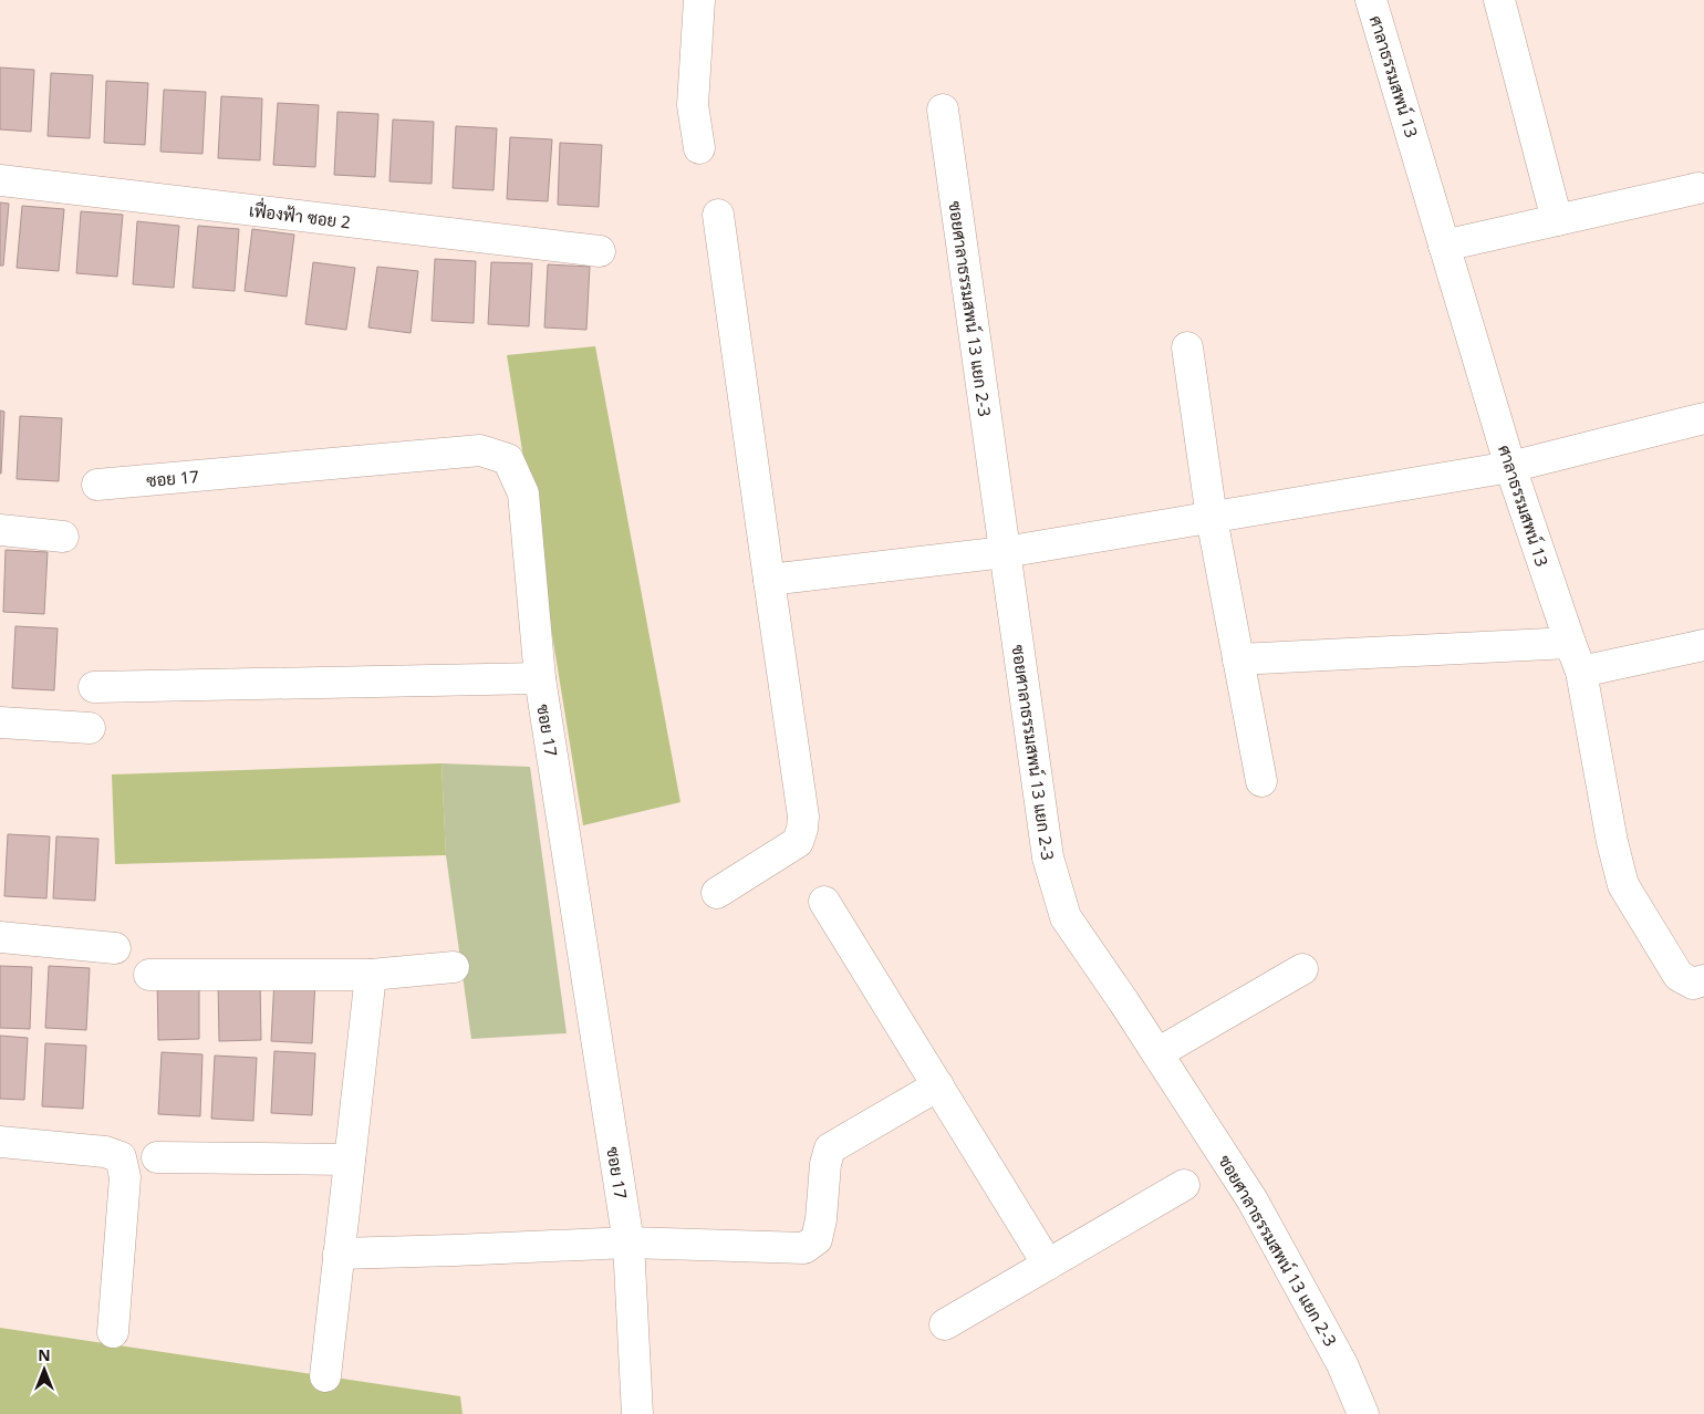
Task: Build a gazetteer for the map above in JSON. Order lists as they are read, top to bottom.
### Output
{
  "streets": {
    "street": [
      "ศาลาธรรมสพน์ 13",
      "เฟื่องฟ้า ซอย 2",
      "ซอยศาลาธรรมสพน์ 13 แยก 2-3",
      "ซอย 17"
    ]
  },
  "north": "top"
}
